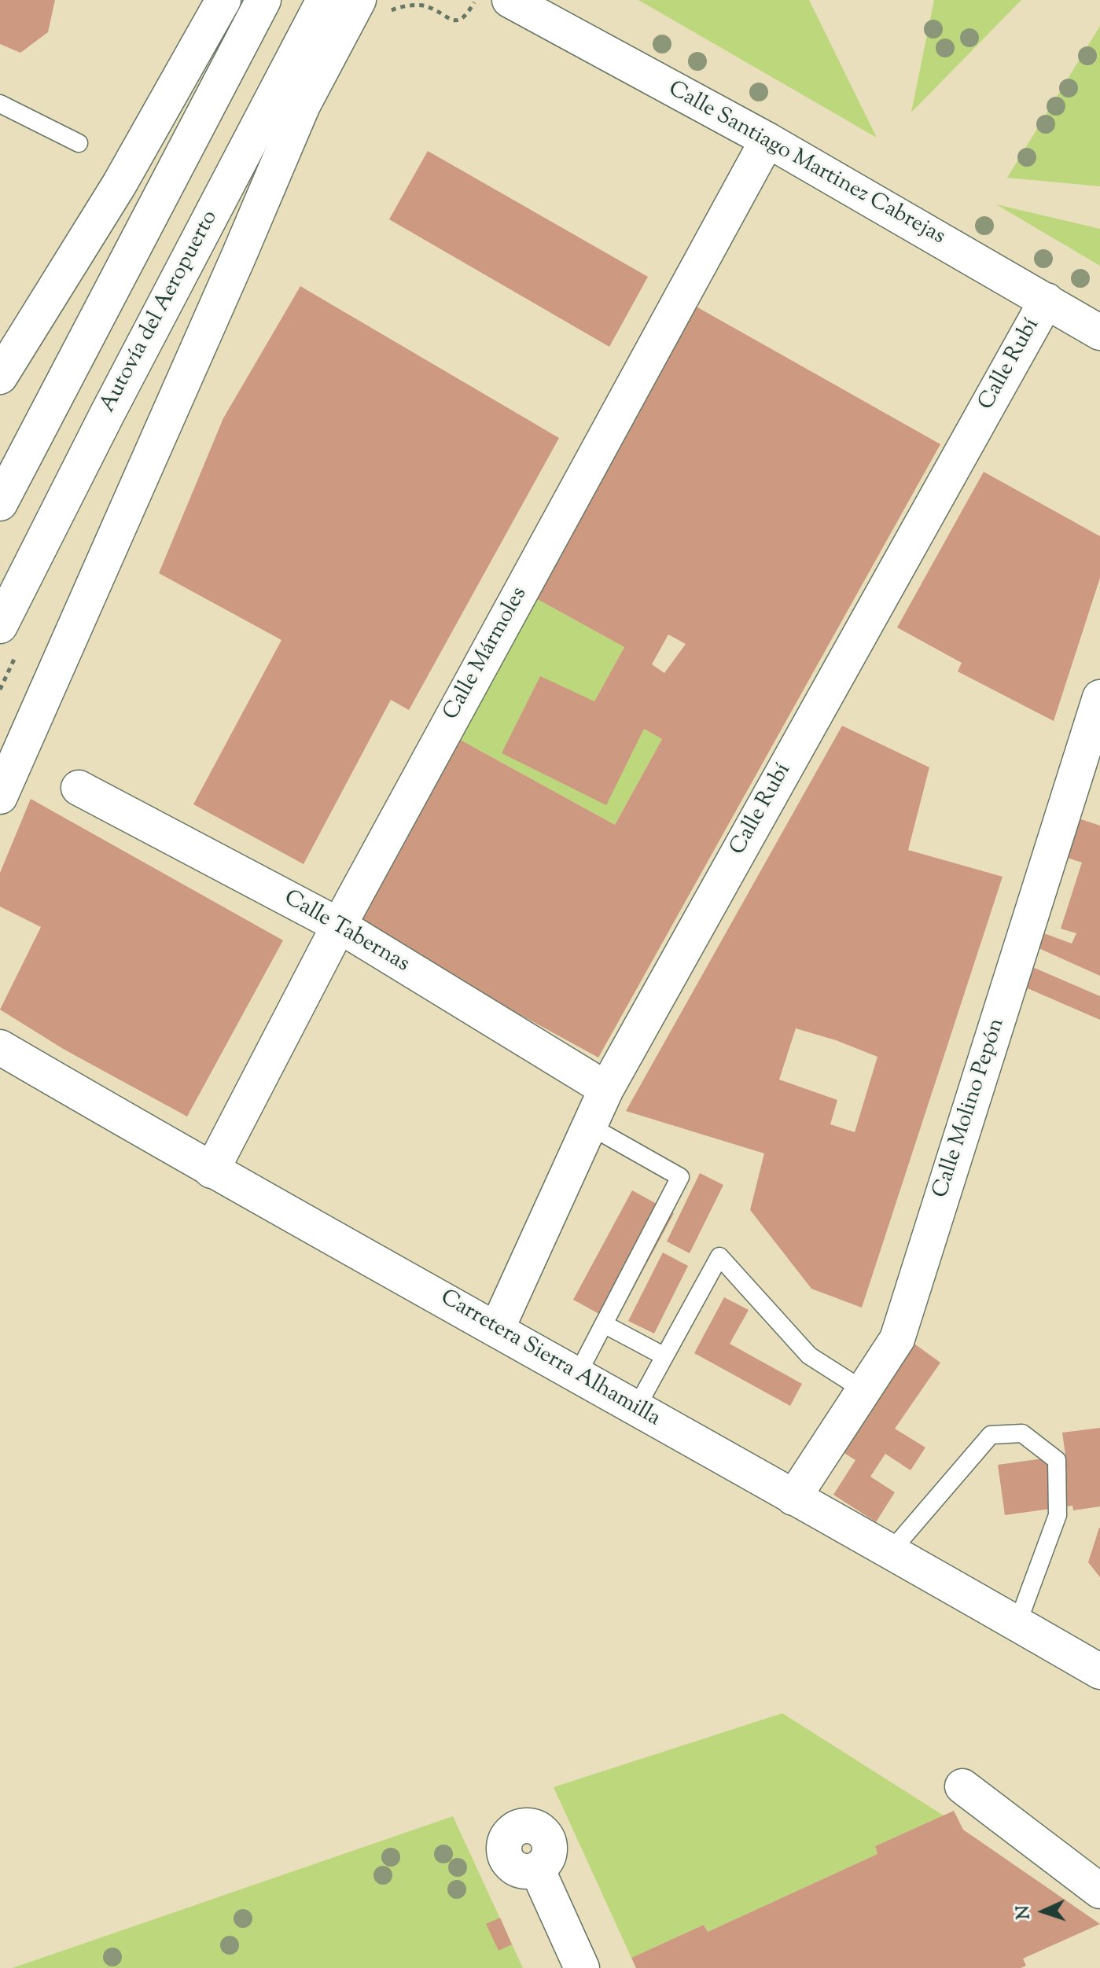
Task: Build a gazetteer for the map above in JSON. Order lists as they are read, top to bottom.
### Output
{
  "streets": {
    "main road": [
      "Calle Santiago Martinez Cabrejas",
      "Autovía del Aeropuerto",
      "Calle Rubí",
      "Calle Mármoles",
      "Calle Tabernas",
      "Calle Molino Pepón",
      "Carretera Sierra Alhamilla"
    ]
  },
  "crossings": [
    ["Calle Santiago Martinez Cabrejas", "Calle Rubí"],
    ["Calle Santiago Martinez Cabrejas", "Calle Mármoles"],
    ["Calle Rubí", "Calle Tabernas"],
    ["Calle Rubí", "Carretera Sierra Alhamilla"],
    ["Calle Mármoles", "Calle Tabernas"],
    ["Calle Mármoles", "Carretera Sierra Alhamilla"],
    ["Calle Molino Pepón", "Carretera Sierra Alhamilla"]
  ],
  "north": "left"
}
